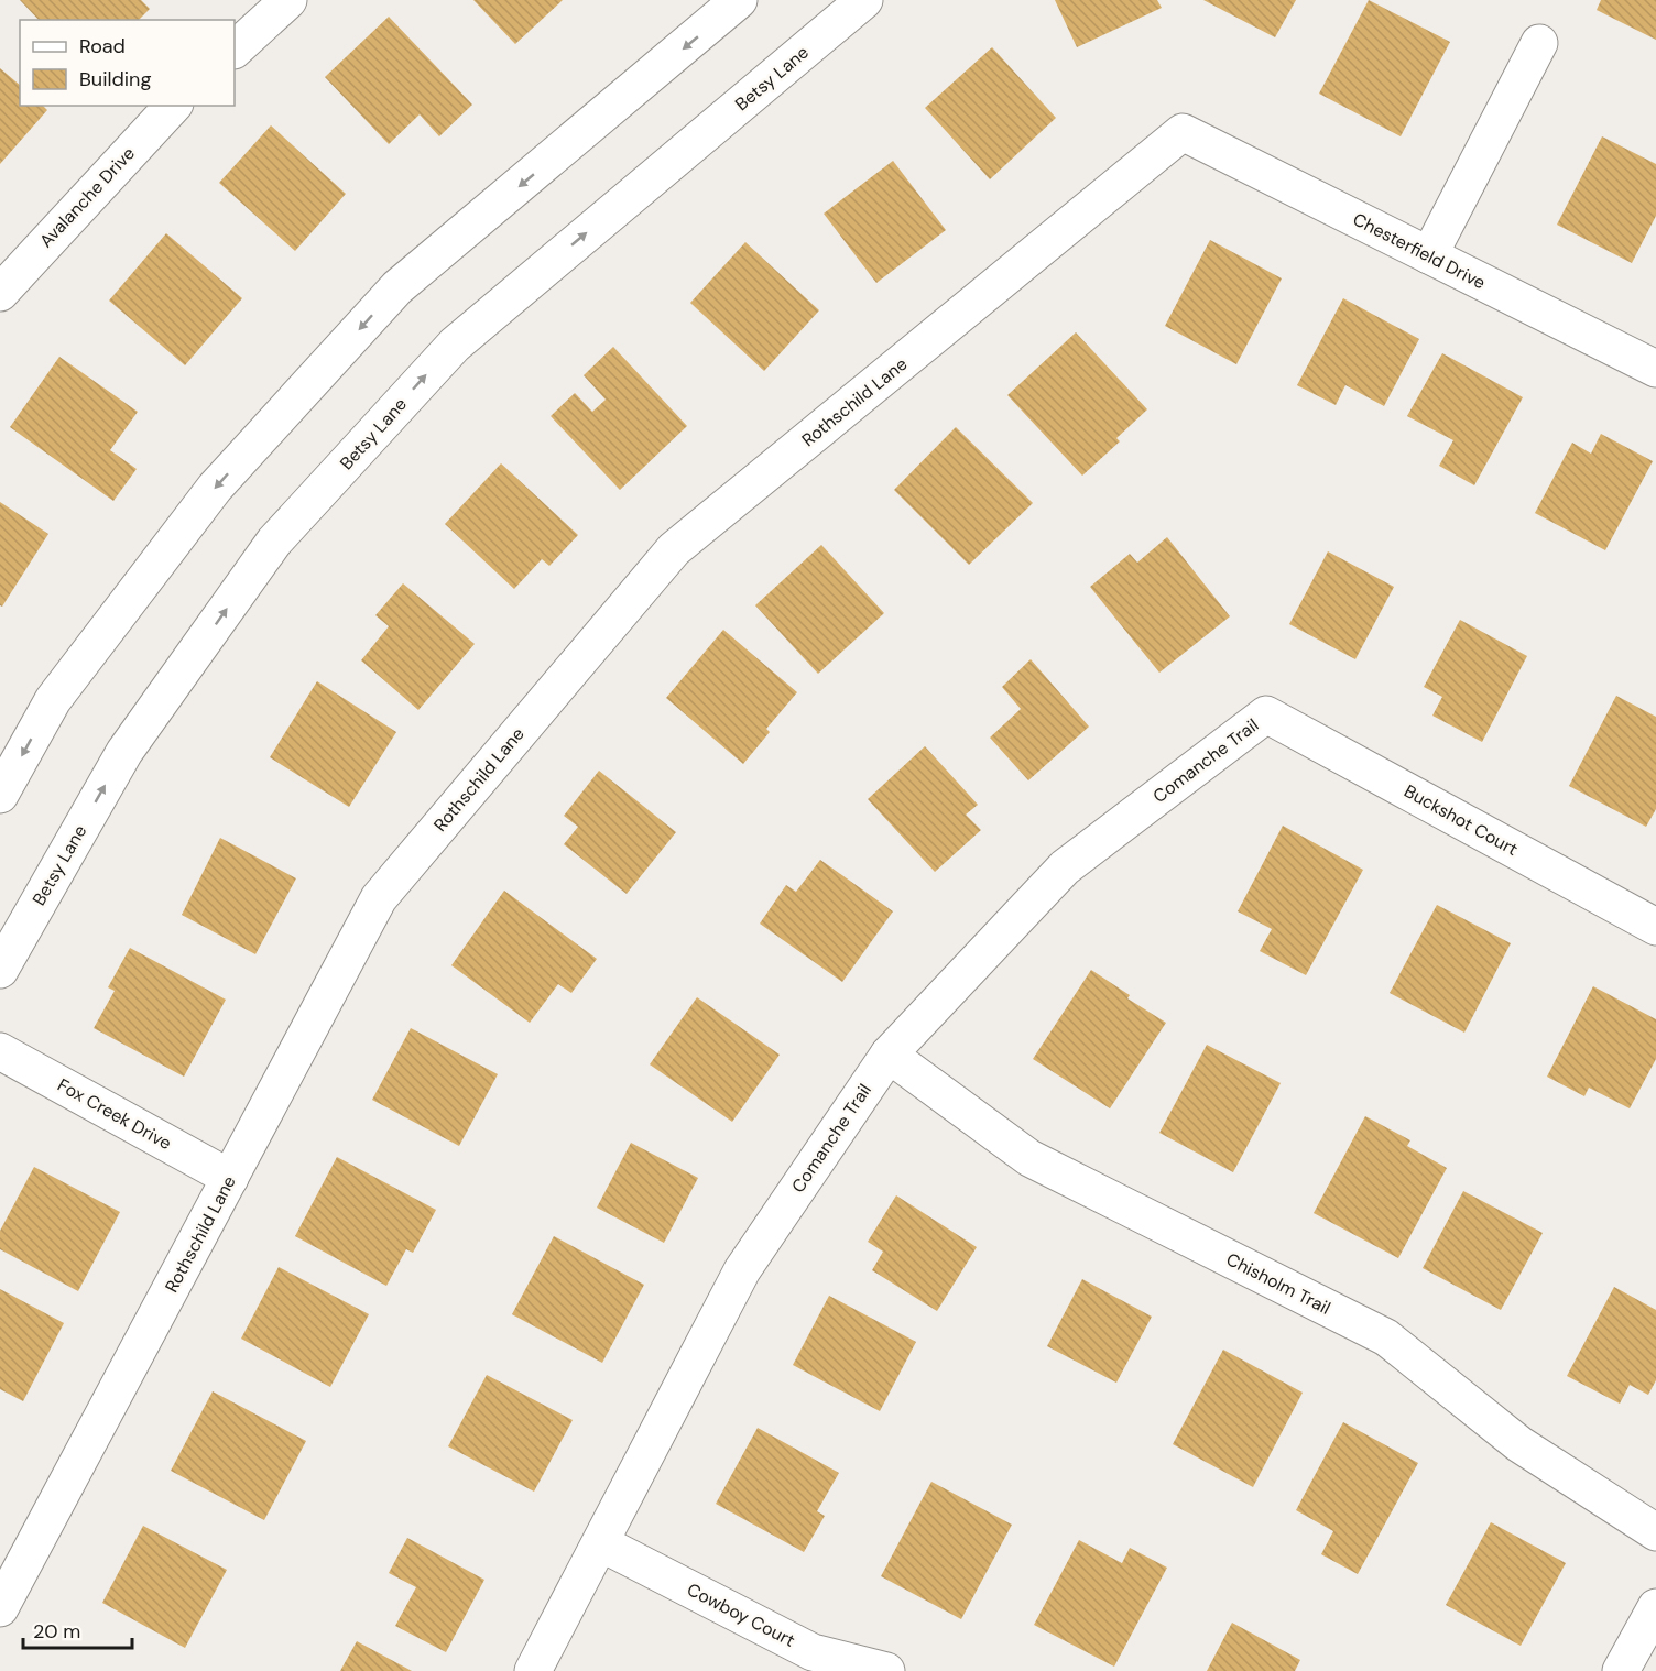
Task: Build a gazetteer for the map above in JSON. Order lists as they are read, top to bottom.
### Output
{
  "streets": {
    "street": [
      "Betsy Lane",
      "Avalanche Drive",
      "Chesterfield Drive",
      "Rothschild Lane",
      "Comanche Trail",
      "Buckshot Court",
      "Fox Creek Drive",
      "Chisholm Trail",
      "Cowboy Court"
    ]
  },
  "crossings": [
    ["Chesterfield Drive", "Rothschild Lane"],
    ["Rothschild Lane", "Fox Creek Drive"],
    ["Comanche Trail", "Buckshot Court"],
    ["Comanche Trail", "Chisholm Trail"],
    ["Comanche Trail", "Cowboy Court"]
  ],
  "legend": ["Road", "Building"],
  "scale_bar": "20 m"
}
